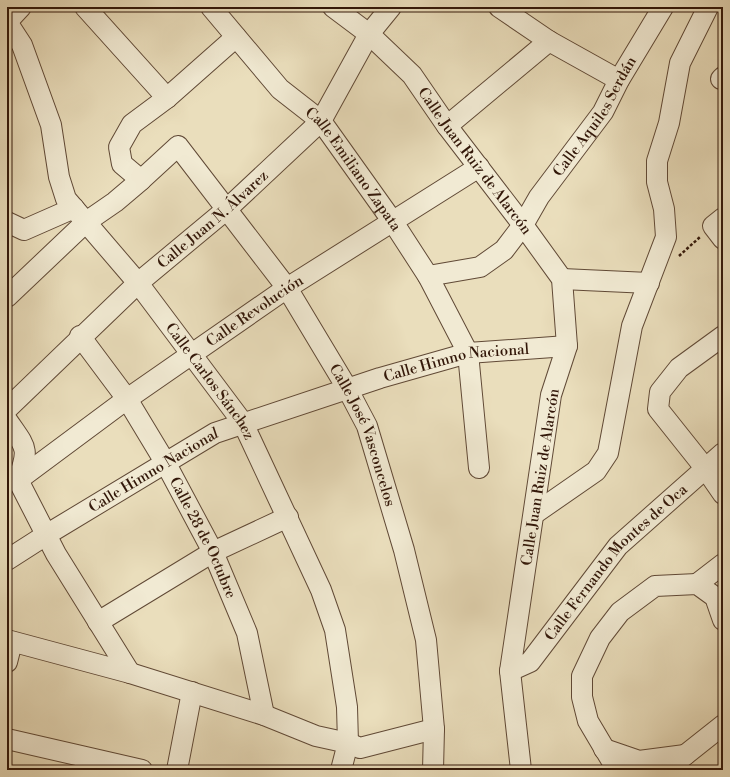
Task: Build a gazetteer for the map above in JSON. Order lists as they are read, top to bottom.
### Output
{
  "streets": {
    "street": [
      "Calle Aquiles Serdán",
      "Calle Juan Ruiz de Alarcón",
      "Calle Emiliano Zapata",
      "Calle Juan N. Álvarez",
      "Calle Revolución",
      "Calle Himno Nacional",
      "Calle Carlos Sánchez",
      "Calle José Vasconcelos",
      "Calle 28 de Octubre",
      "Calle Fernando Montes de Oca"
    ]
  },
  "crossings": [
    ["Calle Aquiles Serdán", "Calle Juan Ruiz de Alarcón"],
    ["Calle Aquiles Serdán", "Calle Emiliano Zapata"],
    ["Calle Juan Ruiz de Alarcón", "Calle Juan N. Álvarez"],
    ["Calle Juan Ruiz de Alarcón", "Calle Revolución"],
    ["Calle Juan Ruiz de Alarcón", "Calle Himno Nacional"],
    ["Calle Juan Ruiz de Alarcón", "Calle Fernando Montes de Oca"],
    ["Calle Emiliano Zapata", "Calle Juan N. Álvarez"],
    ["Calle Emiliano Zapata", "Calle Revolución"],
    ["Calle Emiliano Zapata", "Calle Himno Nacional"],
    ["Calle Juan N. Álvarez", "Calle Carlos Sánchez"],
    ["Calle Juan N. Álvarez", "Calle José Vasconcelos"],
    ["Calle Juan N. Álvarez", "Calle 28 de Octubre"],
    ["Calle Revolución", "Calle Carlos Sánchez"],
    ["Calle Revolución", "Calle José Vasconcelos"],
    ["Calle Revolución", "Calle 28 de Octubre"],
    ["Calle Himno Nacional", "Calle Carlos Sánchez"],
    ["Calle Himno Nacional", "Calle José Vasconcelos"],
    ["Calle Himno Nacional", "Calle 28 de Octubre"]
  ]
}
